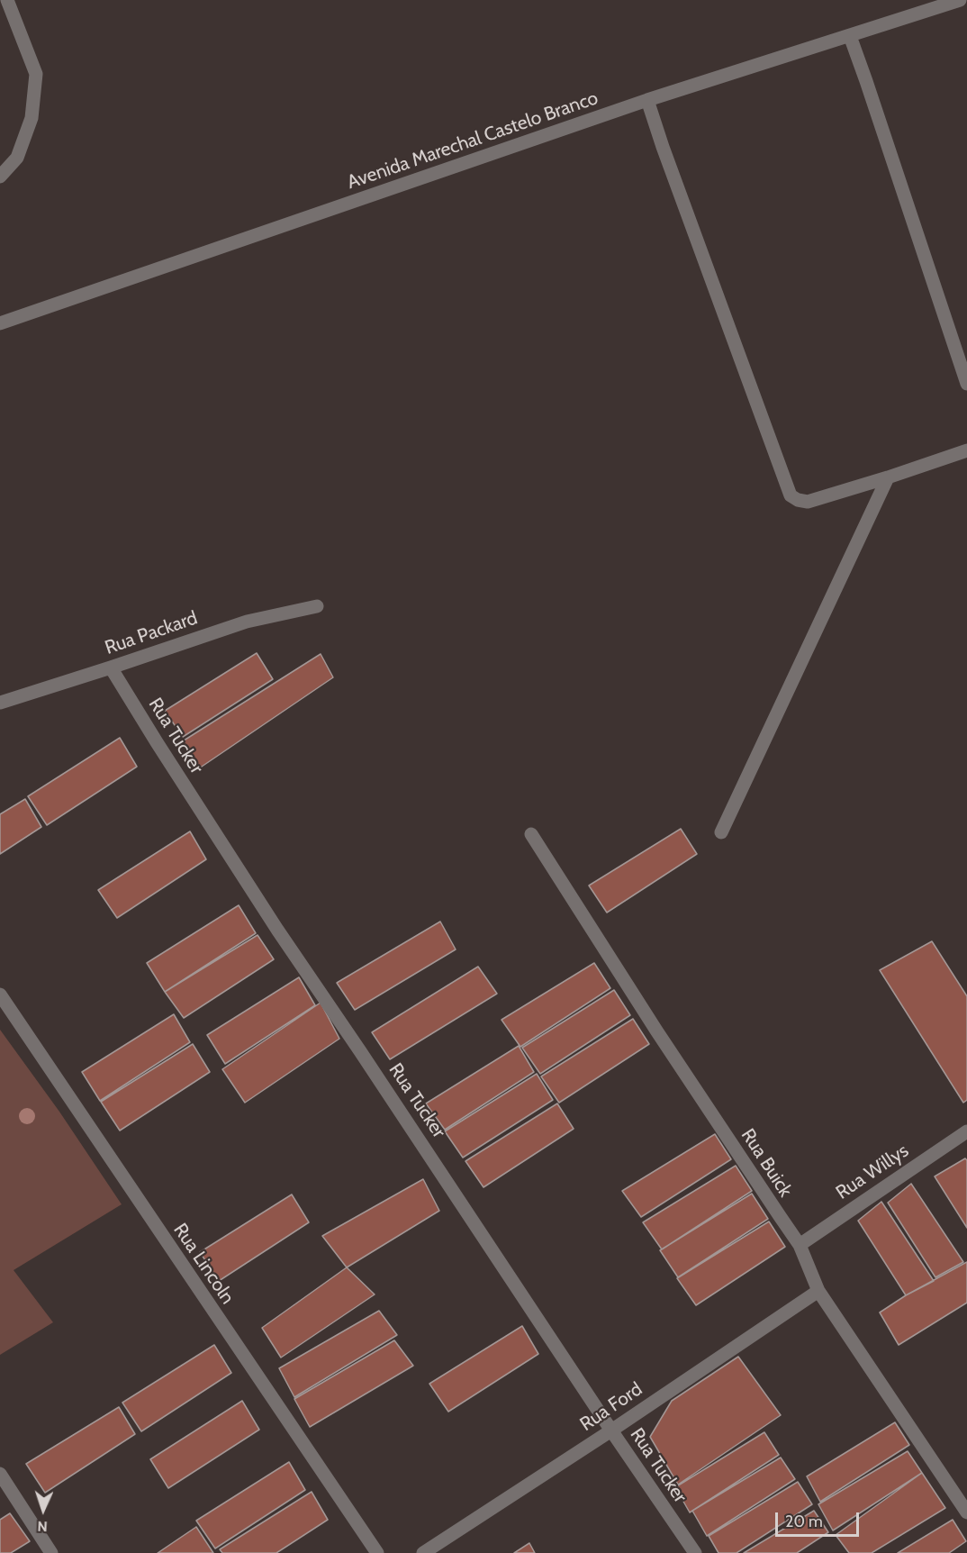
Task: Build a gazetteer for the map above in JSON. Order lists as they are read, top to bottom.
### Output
{
  "streets": {
    "street": [
      "Avenida Marechal Castelo Branco",
      "Rua Packard",
      "Rua Tucker",
      "Rua Buick",
      "Rua Willys",
      "Rua Lincoln",
      "Rua Ford"
    ]
  },
  "crossings": [
    ["Rua Packard", "Rua Tucker"],
    ["Rua Tucker", "Rua Ford"],
    ["Rua Buick", "Rua Willys"],
    ["Rua Buick", "Rua Ford"]
  ],
  "scale_bar": "20 m",
  "north": "bottom"
}
